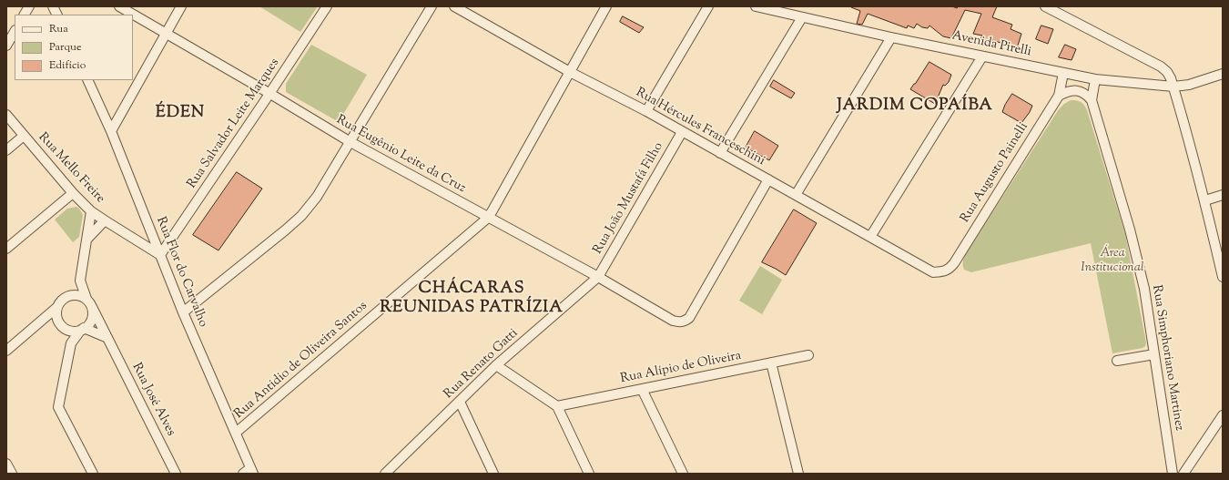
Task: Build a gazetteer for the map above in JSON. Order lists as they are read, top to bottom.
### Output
{
  "streets": {
    "street": [
      "Avenida Pirelli",
      "Rua Salvador Leite Marques",
      "Rua Hércules Franceschini",
      "Rua Eugênio Leite da Cruz",
      "Rua Mello Freire",
      "Rua Augusto Painelli",
      "Rua João Mustafá Filho",
      "Rua Flor do Carvalho",
      "Rua Simphoriano Martinez",
      "Rua Antidio de Oliveira Santos",
      "Rua Renato Gatti",
      "Rua Alípio de Oliveira",
      "Rua José Alves"
    ]
  },
  "crossings": [
    ["Avenida Pirelli", "Rua Augusto Painelli"],
    ["Avenida Pirelli", "Rua Simphoriano Martinez"],
    ["Rua Salvador Leite Marques", "Rua Eugênio Leite da Cruz"],
    ["Rua Salvador Leite Marques", "Rua Mello Freire"],
    ["Rua Salvador Leite Marques", "Rua Flor do Carvalho"],
    ["Rua Hércules Franceschini", "Rua Eugênio Leite da Cruz"],
    ["Rua Hércules Franceschini", "Rua Augusto Painelli"],
    ["Rua Hércules Franceschini", "Rua João Mustafá Filho"],
    ["Rua Hércules Franceschini", "Rua Antidio de Oliveira Santos"],
    ["Rua Eugênio Leite da Cruz", "Rua João Mustafá Filho"],
    ["Rua Eugênio Leite da Cruz", "Rua Antidio de Oliveira Santos"],
    ["Rua Eugênio Leite da Cruz", "Rua Renato Gatti"],
    ["Rua Mello Freire", "Rua Flor do Carvalho"],
    ["Rua João Mustafá Filho", "Rua Renato Gatti"],
    ["Rua Flor do Carvalho", "Rua Antidio de Oliveira Santos"]
  ],
  "districts": ["JARDIM COPAÍBA", "ÉDEN", "CHÁCARAS REUNIDAS PATRÍZIA"],
  "parks": ["Área Institucional"],
  "legend": ["Rua", "Parque", "Edifício"]
}
